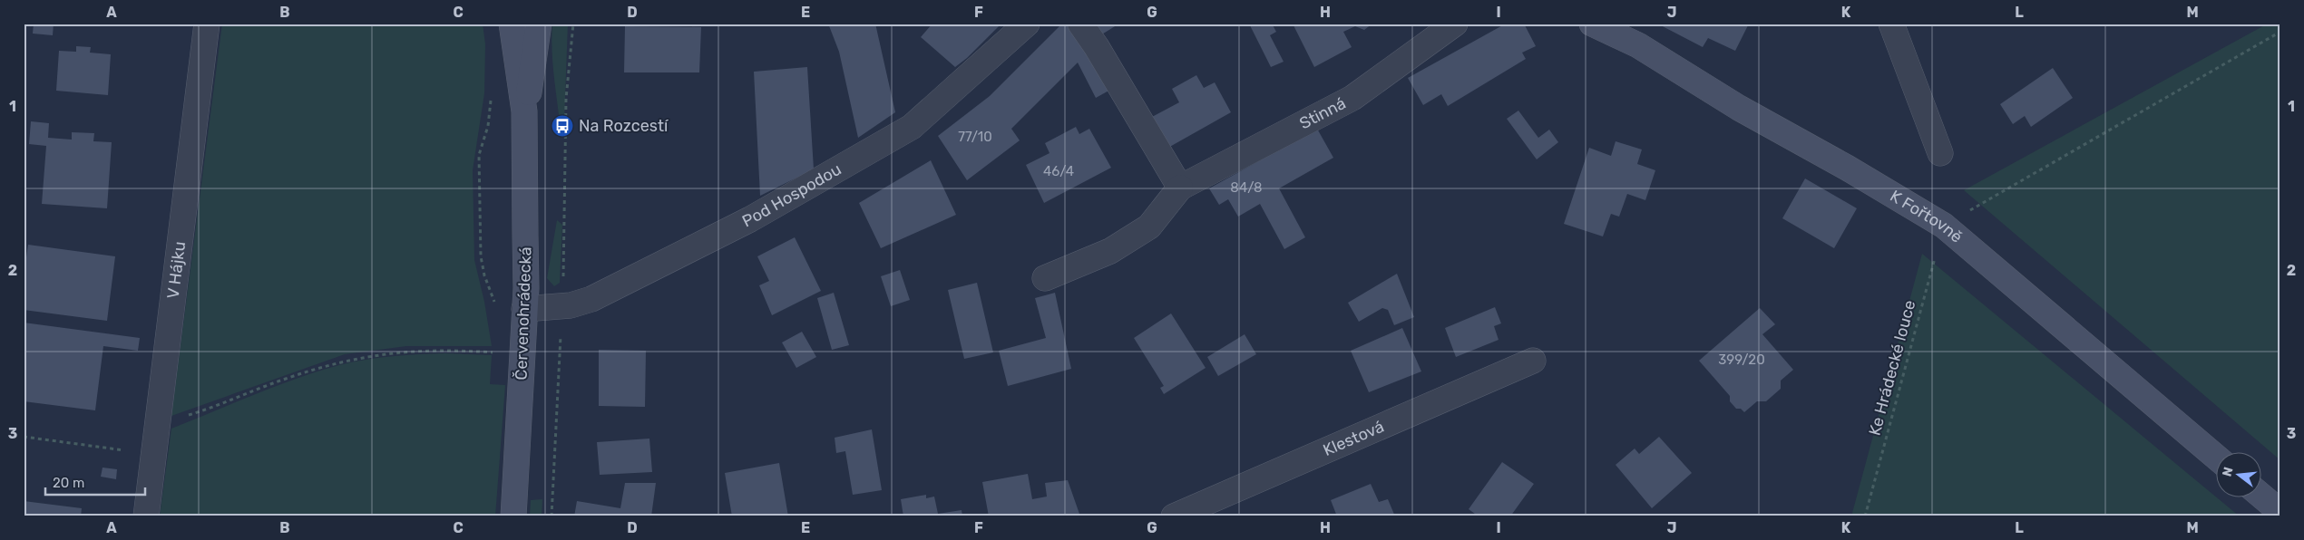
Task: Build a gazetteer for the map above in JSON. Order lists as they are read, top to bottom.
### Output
{
  "streets": {
    "street": [
      "Stinná",
      "Pod Hospodou",
      "K Fořtovně",
      "V Hájku",
      "Červenohrádecká",
      "Klestová"
    ],
    "path": ["Ke Hrádecké louce"]
  },
  "crossings": [
    ["Pod Hospodou", "Červenohrádecká"],
    ["K Fořtovně", "Ke Hrádecké louce"]
  ],
  "places": {
    "bus stop": ["Na Rozcestí"]
  },
  "house_numbers": [
    "77/10",
    "46/4",
    "84/8",
    "399/20"
  ],
  "scale_bar": "20 m",
  "north": "left",
  "grid": {
    "columns": [
      "A",
      "B",
      "C",
      "D",
      "E",
      "F",
      "G",
      "H",
      "I",
      "J",
      "K",
      "L",
      "M"
    ],
    "rows": ["1", "2", "3"]
  }
}
